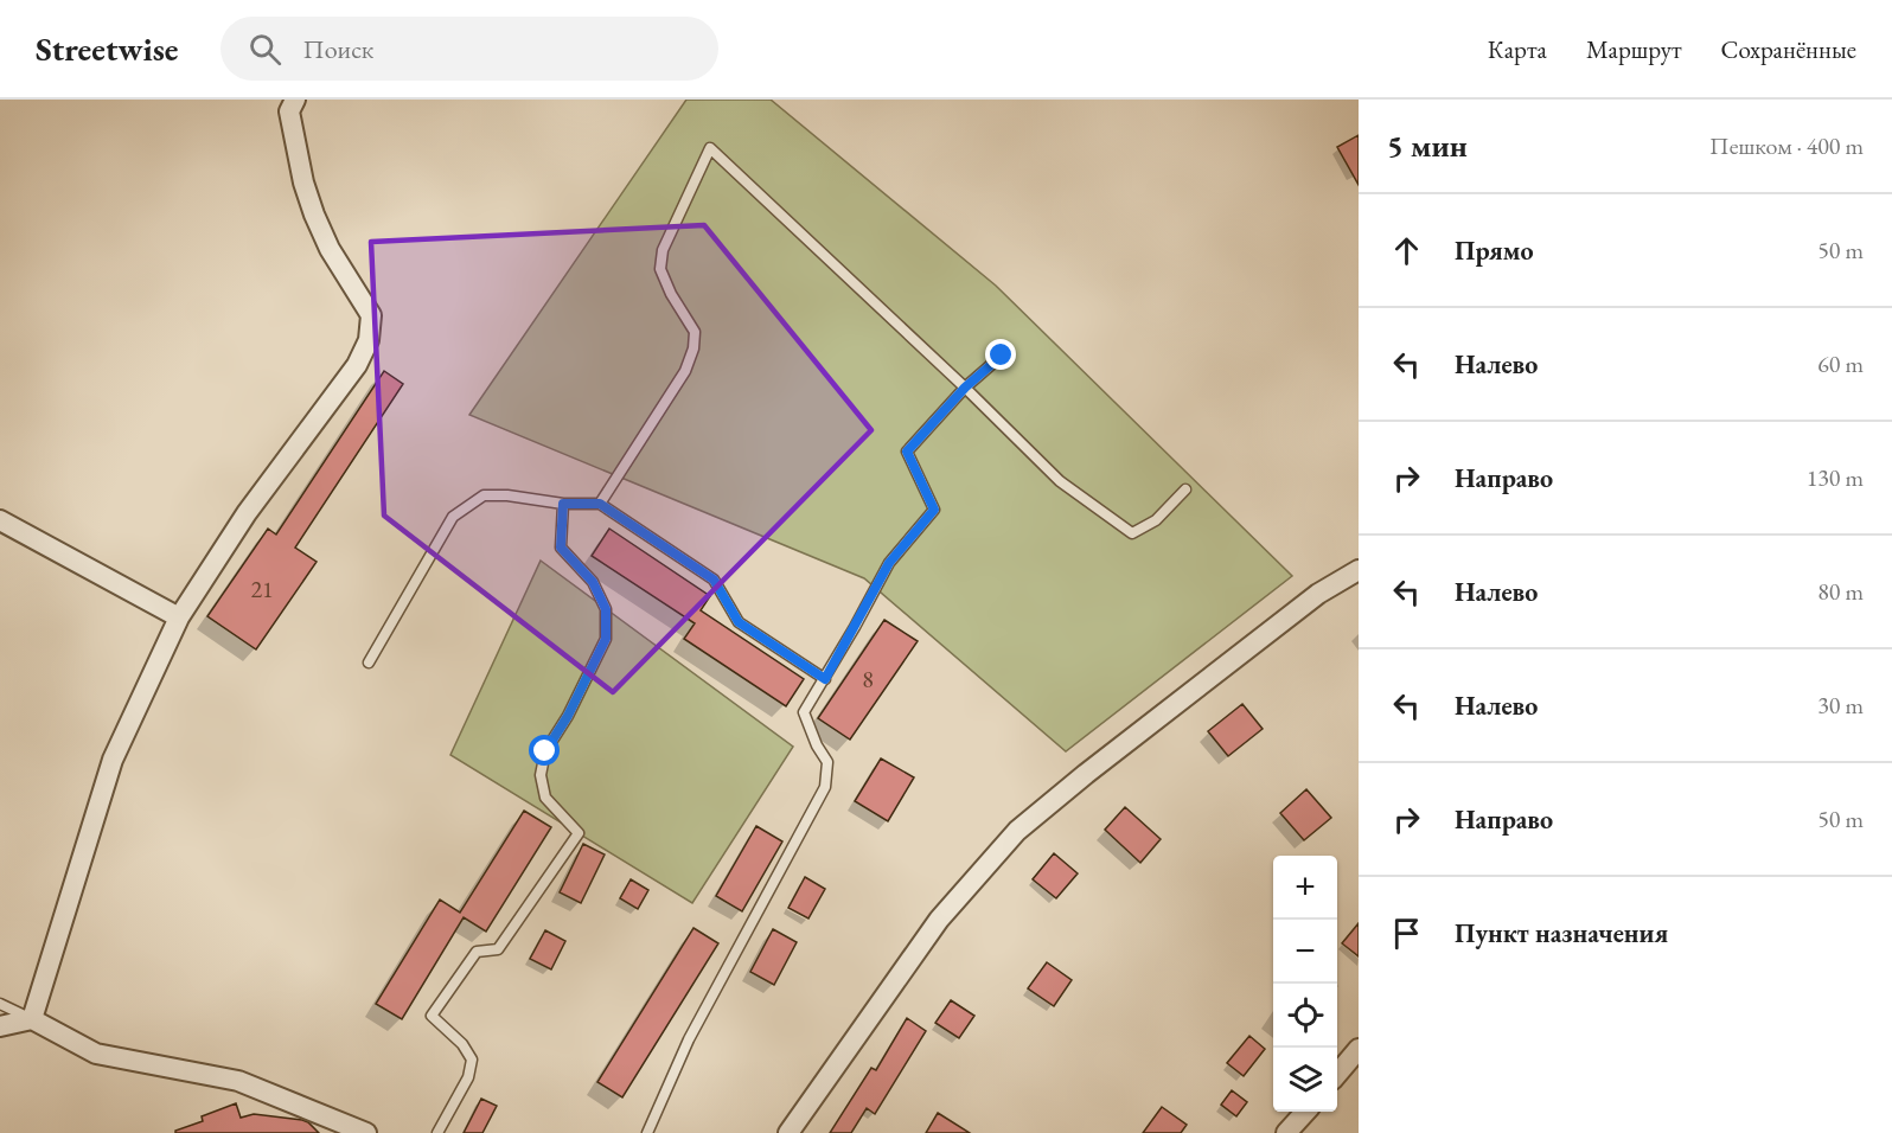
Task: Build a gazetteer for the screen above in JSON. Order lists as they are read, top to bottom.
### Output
{
  "house_numbers": ["21", "8"],
  "page": {
    "header": "Streetwise",
    "search": "Поиск",
    "nav": ["Карта", "Маршрут", "Сохранённые"],
    "heading": ["5 мин", "Пешком · 400 m"],
    "list": [
      ["Прямо", "50 m"],
      ["Налево", "60 m"],
      ["Направо", "130 m"],
      ["Налево", "80 m"],
      ["Налево", "30 m"],
      ["Направо", "50 m"],
      "Пункт назначения"
    ],
    "map_buttons": ["+", "−"]
  }
}
